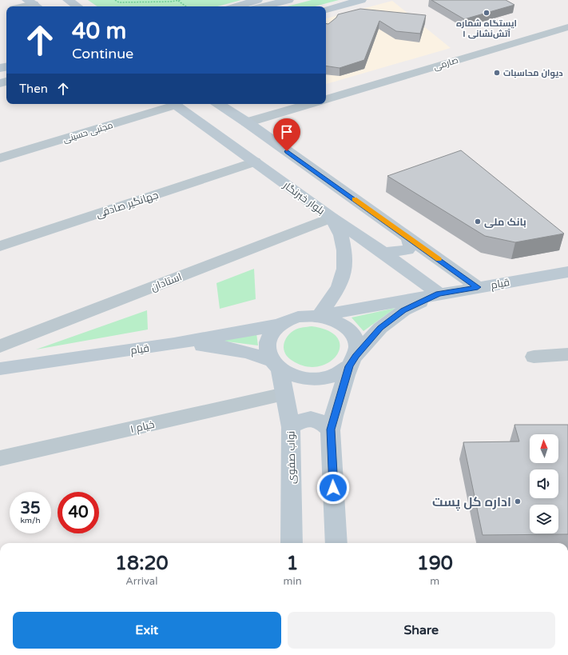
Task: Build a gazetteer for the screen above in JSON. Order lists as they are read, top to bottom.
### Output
{
  "streets": {
    "street": [
      "صارمی",
      "مجتبی حسینی",
      "بلوار خبرنگار",
      "جهانگیر صادقی",
      "استادان",
      "قیام",
      "خیام ۱",
      "نواب صفوی"
    ]
  },
  "crossings": [
    ["بلوار خبرنگار", "جهانگیر صادقی"],
    ["بلوار خبرنگار", "استادان"],
    ["بلوار خبرنگار", "قیام"],
    ["قیام", "نواب صفوی"],
    ["خیام ۱", "نواب صفوی"]
  ],
  "places": [
    "ایستگاه شماره ۱ آتش‌نشانی",
    "دیوان محاسبات",
    "بانک ملی",
    "اداره کل پست"
  ],
  "north": "top",
  "page": {
    "turn": ["40 m", "Continue"],
    "then": "Then",
    "speed": "35 km/h",
    "limit": "40",
    "eta": [
      "18:20",
      "Arrival",
      "1",
      "min",
      "190",
      "m"
    ],
    "buttons": ["Exit", "Share"]
  }
}
